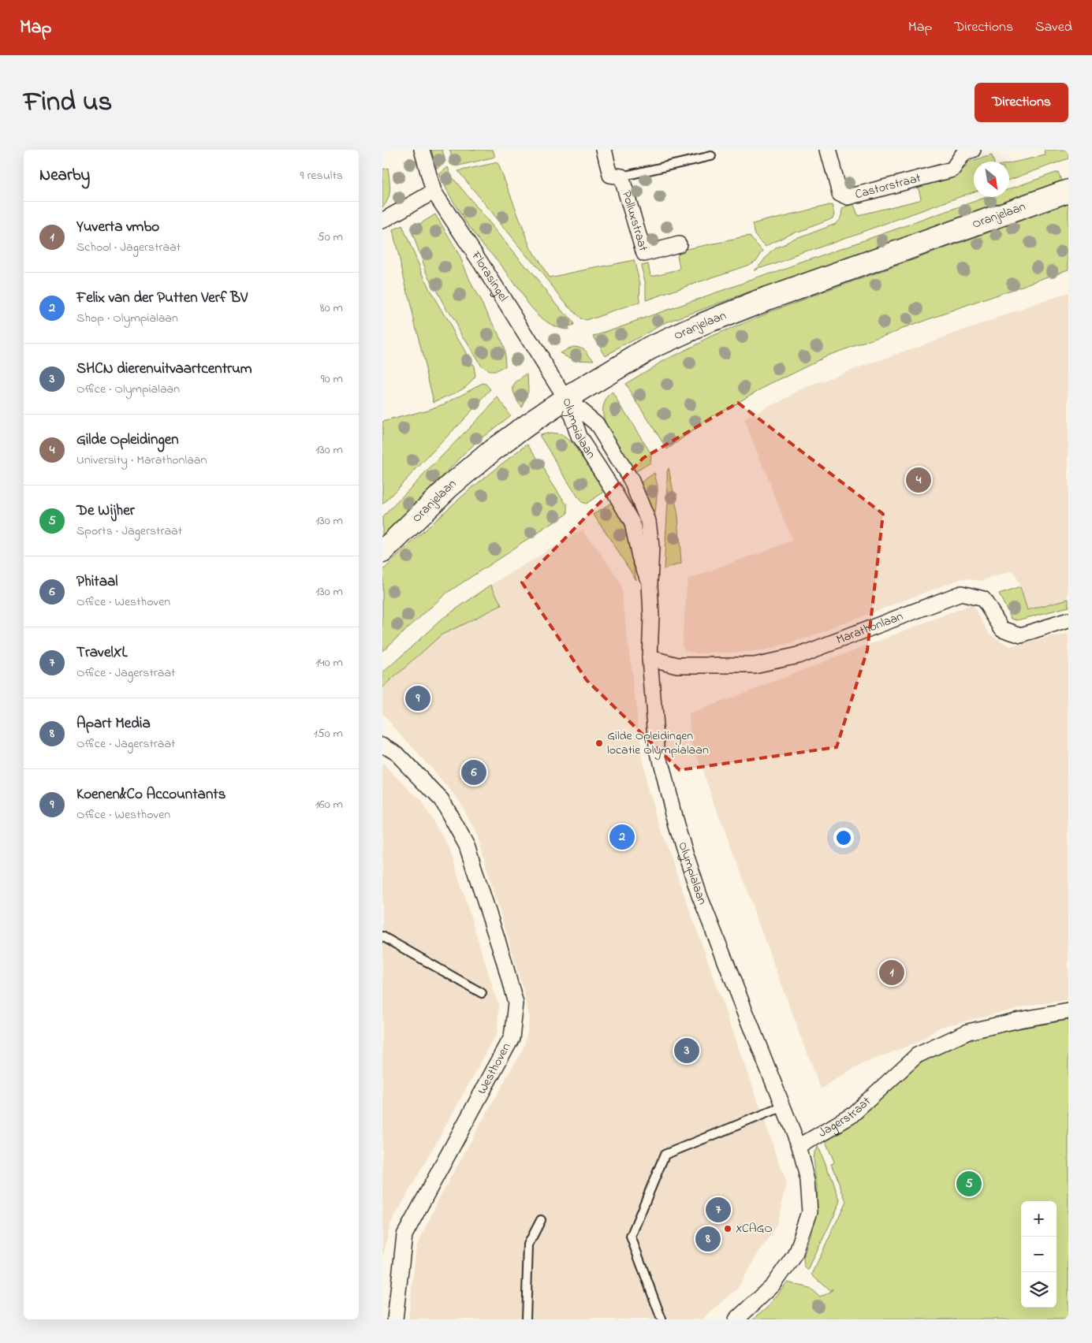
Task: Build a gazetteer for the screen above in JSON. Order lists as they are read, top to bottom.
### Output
{
  "streets": {
    "street": [
      "Castorstraat",
      "Oranjelaan",
      "Polluxstraat",
      "Florasingel",
      "Olympialaan",
      "Marathonlaan",
      "Westhoven",
      "Jagerstraat"
    ]
  },
  "crossings": [
    ["Oranjelaan", "Florasingel"],
    ["Oranjelaan", "Olympialaan"],
    ["Florasingel", "Olympialaan"],
    ["Olympialaan", "Marathonlaan"],
    ["Olympialaan", "Jagerstraat"]
  ],
  "places": ["Gilde Opleidingen locatie Olympialaan", "XCAGO"],
  "north": "bottom right",
  "page": {
    "header": "Map",
    "nav": ["Map", "Directions", "Saved"],
    "title": "Find us",
    "buttons": "Directions",
    "heading": ["Nearby", "9 results"],
    "list": [
      {
        "mark": "1",
        "name": "Yuverta vmbo",
        "note": "School · Jagerstraat",
        "value": "50 m"
      },
      {
        "mark": "2",
        "name": "Felix van der Putten Verf BV",
        "note": "Shop · Olympialaan",
        "value": "80 m"
      },
      {
        "mark": "3",
        "name": "SHCN dierenuitvaartcentrum",
        "note": "Office · Olympialaan",
        "value": "90 m"
      },
      {
        "mark": "4",
        "name": "Gilde Opleidingen",
        "note": "University · Marathonlaan",
        "value": "130 m"
      },
      {
        "mark": "5",
        "name": "De Wijher",
        "note": "Sports · Jagerstraat",
        "value": "130 m"
      },
      {
        "mark": "6",
        "name": "Phitaal",
        "note": "Office · Westhoven",
        "value": "130 m"
      },
      {
        "mark": "7",
        "name": "TravelXL",
        "note": "Office · Jagerstraat",
        "value": "140 m"
      },
      {
        "mark": "8",
        "name": "Apart Media",
        "note": "Office · Jagerstraat",
        "value": "150 m"
      },
      {
        "mark": "9",
        "name": "Koenen&Co Accountants",
        "note": "Office · Westhoven",
        "value": "160 m"
      }
    ],
    "pins": [
      "4",
      "9",
      "6",
      "2",
      "1",
      "3",
      "5",
      "7",
      "8"
    ],
    "map_buttons": ["+", "−"]
  }
}
